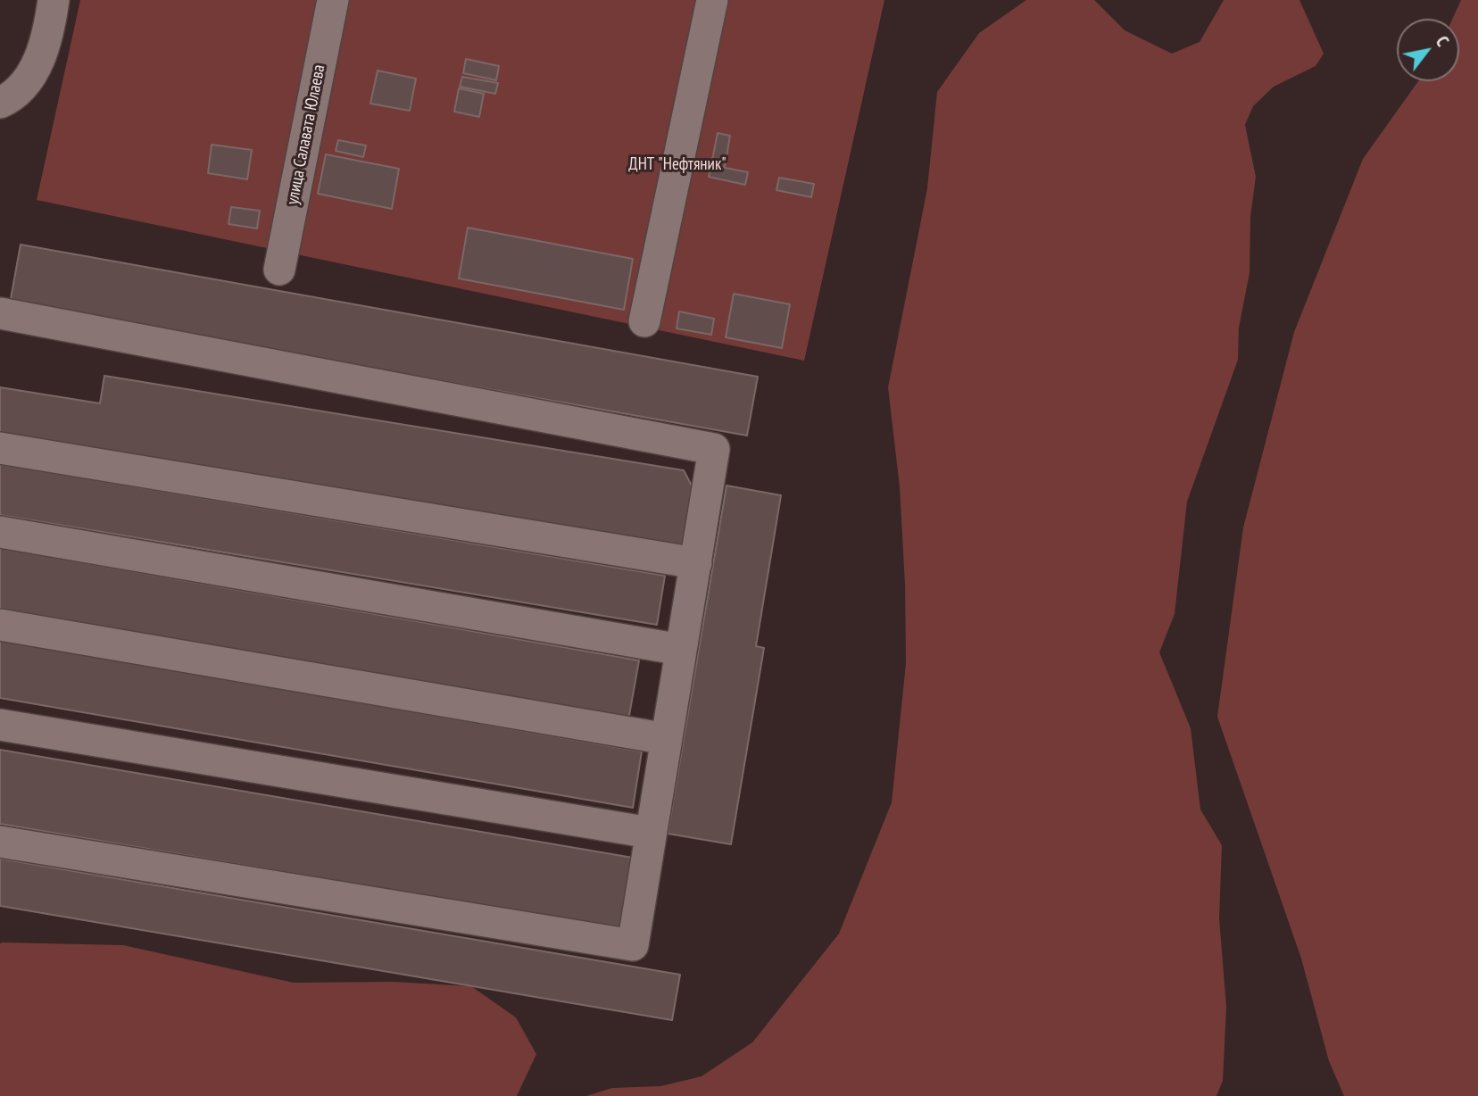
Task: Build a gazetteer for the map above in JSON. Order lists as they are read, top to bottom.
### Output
{
  "streets": {
    "street": ["улица Салавата Юлаева"]
  },
  "parks": ["ДНТ \"Нефтяник\""],
  "north": "top right"
}
